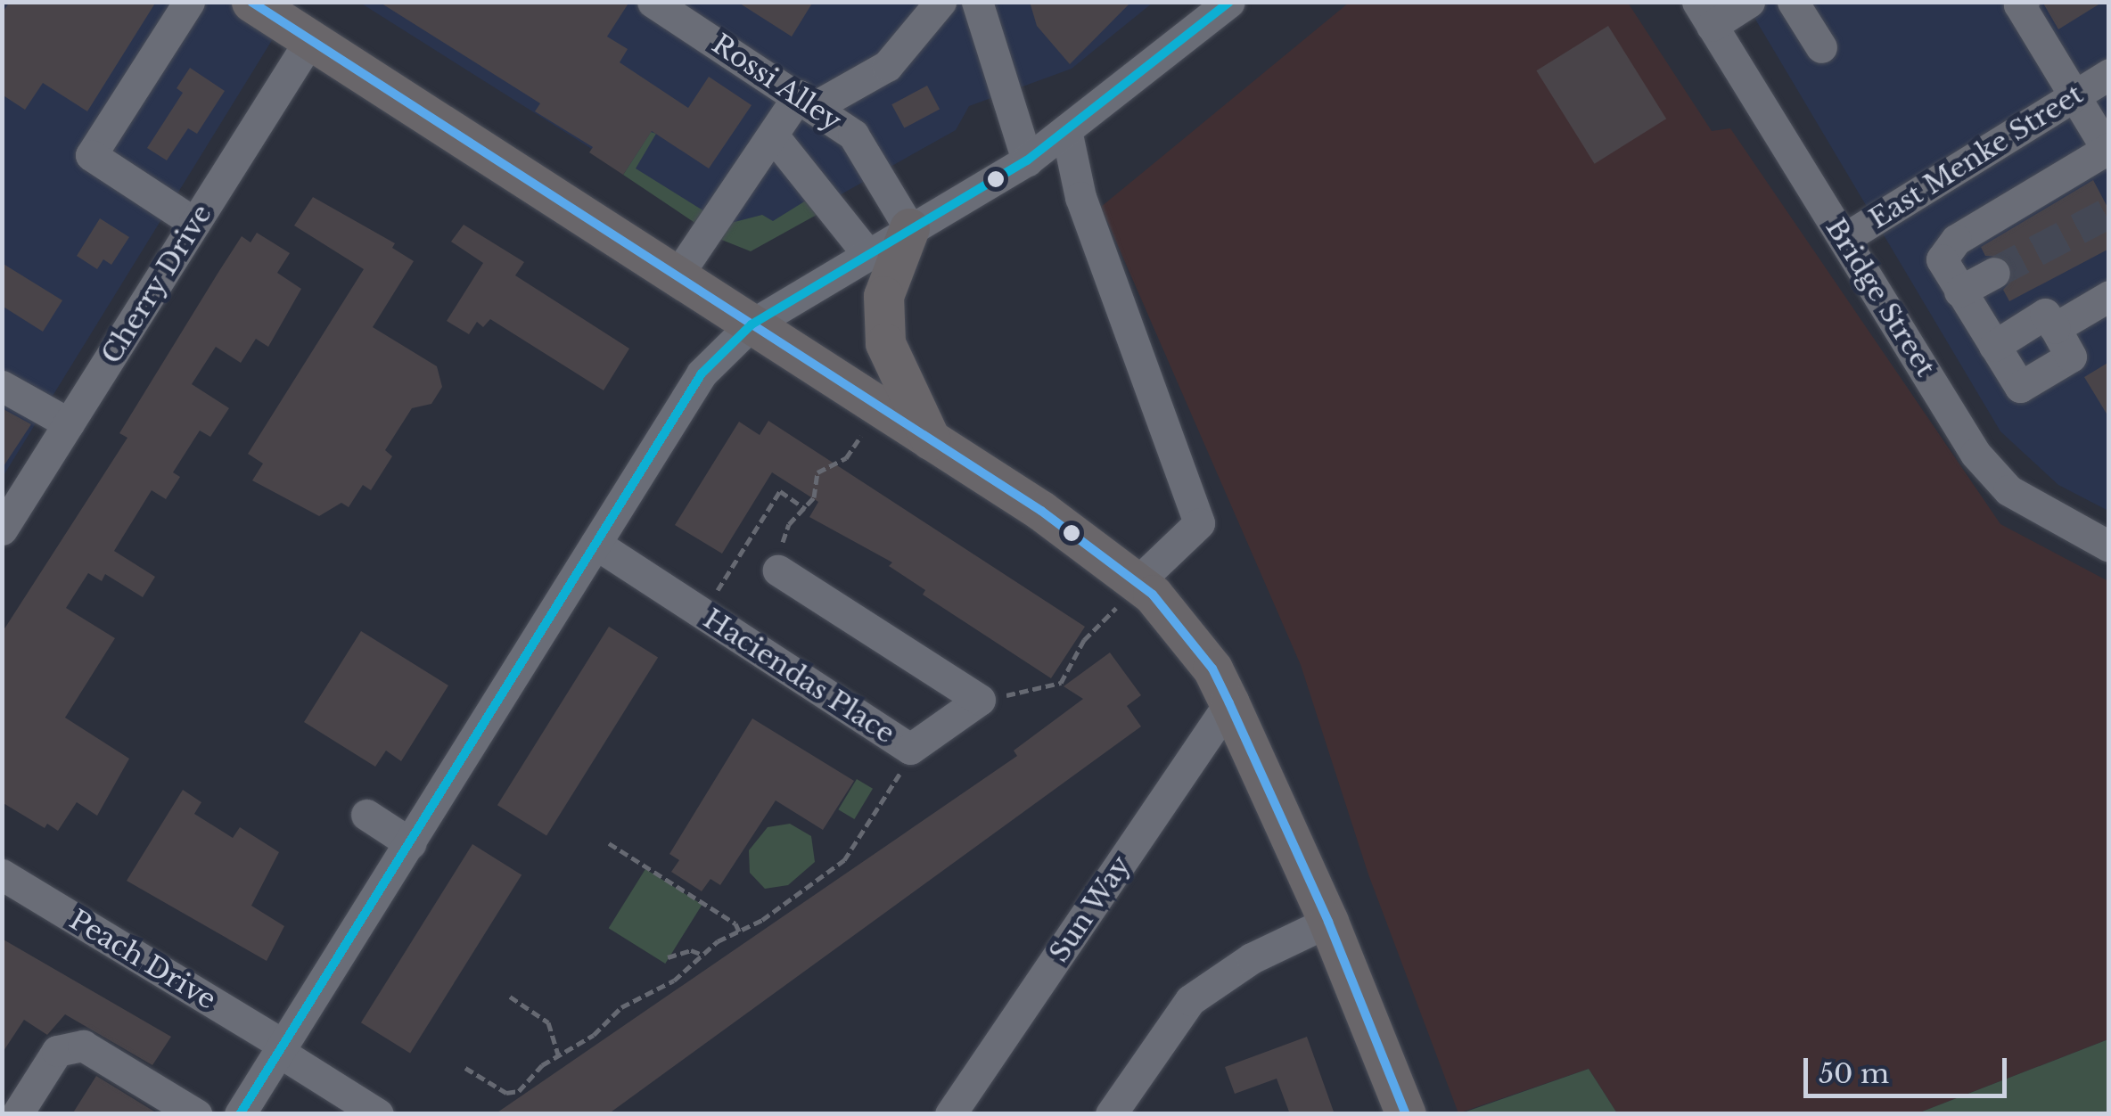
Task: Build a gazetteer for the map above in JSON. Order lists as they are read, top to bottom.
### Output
{
  "streets": {
    "street": [
      "Rossi Alley",
      "East Menke Street",
      "Cherry Drive",
      "Bridge Street",
      "Haciendas Place",
      "Sun Way",
      "Peach Drive"
    ]
  },
  "crossings": [
    ["East Menke Street", "Bridge Street"]
  ],
  "scale_bar": "50 m"
}
